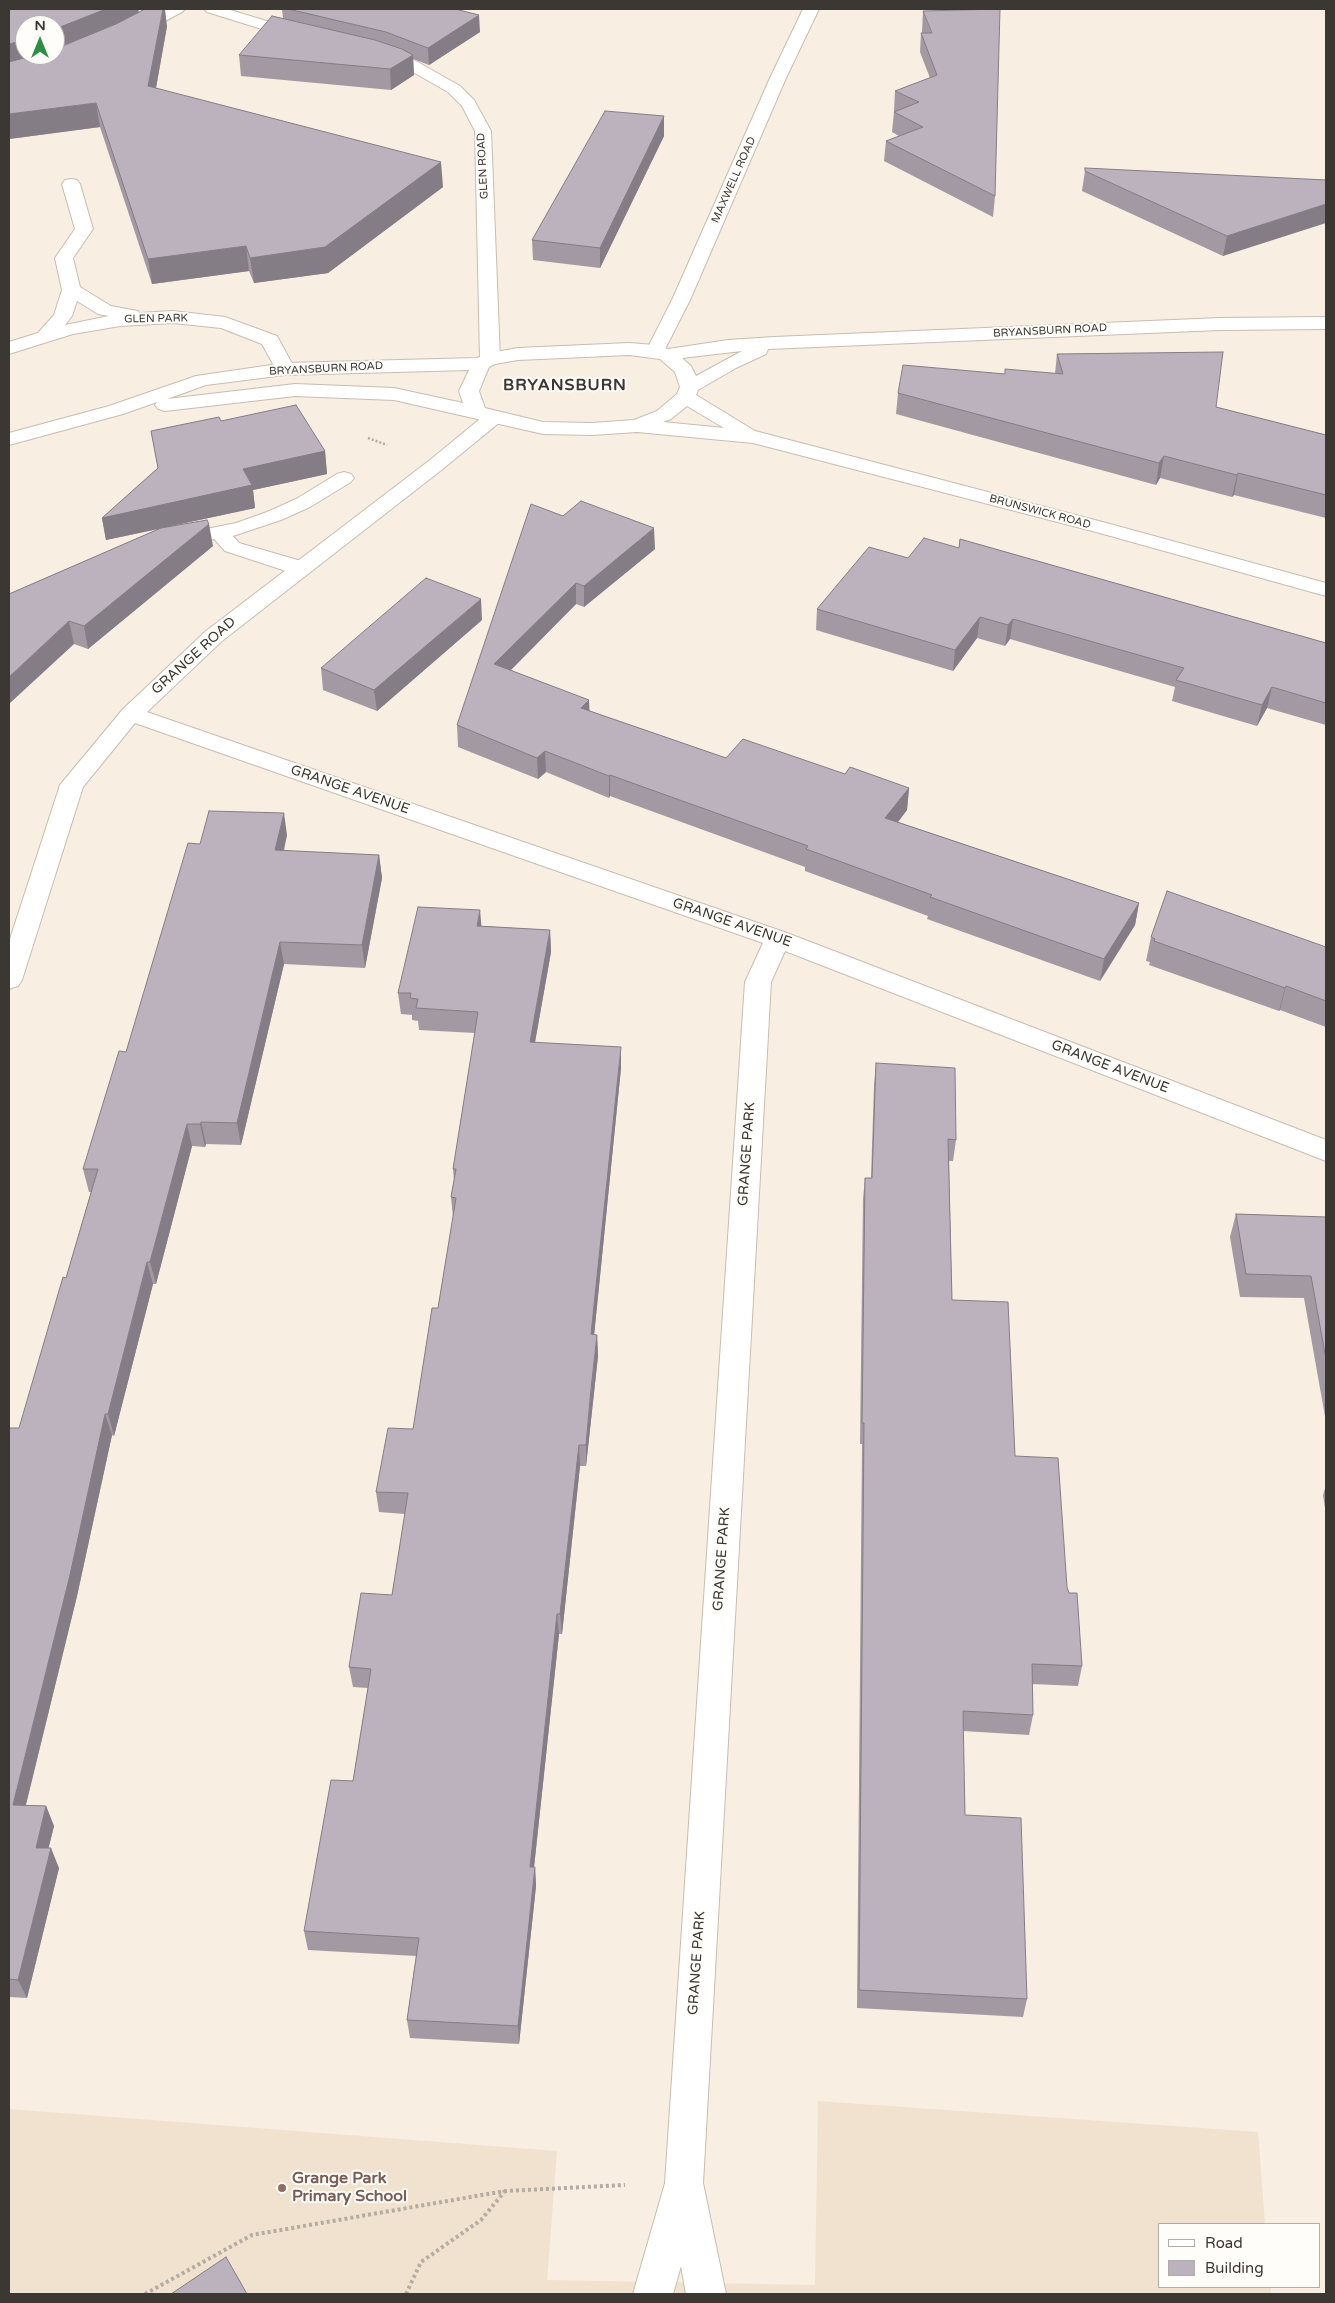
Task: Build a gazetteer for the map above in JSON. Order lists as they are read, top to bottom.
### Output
{
  "streets": {
    "street": [
      "GLEN ROAD",
      "MAXWELL ROAD",
      "GLEN PARK",
      "BRYANSBURN ROAD",
      "BRUNSWICK ROAD",
      "GRANGE ROAD",
      "GRANGE AVENUE",
      "GRANGE PARK"
    ]
  },
  "crossings": [
    ["GLEN ROAD", "BRYANSBURN ROAD"],
    ["MAXWELL ROAD", "BRYANSBURN ROAD"],
    ["GLEN PARK", "BRYANSBURN ROAD"],
    ["BRYANSBURN ROAD", "BRUNSWICK ROAD"],
    ["BRYANSBURN ROAD", "GRANGE ROAD"],
    ["GRANGE ROAD", "GRANGE AVENUE"],
    ["GRANGE AVENUE", "GRANGE PARK"]
  ],
  "districts": ["BRYANSBURN"],
  "places": ["Grange Park Primary School"],
  "legend": ["Road", "Building"],
  "north": "top"
}
